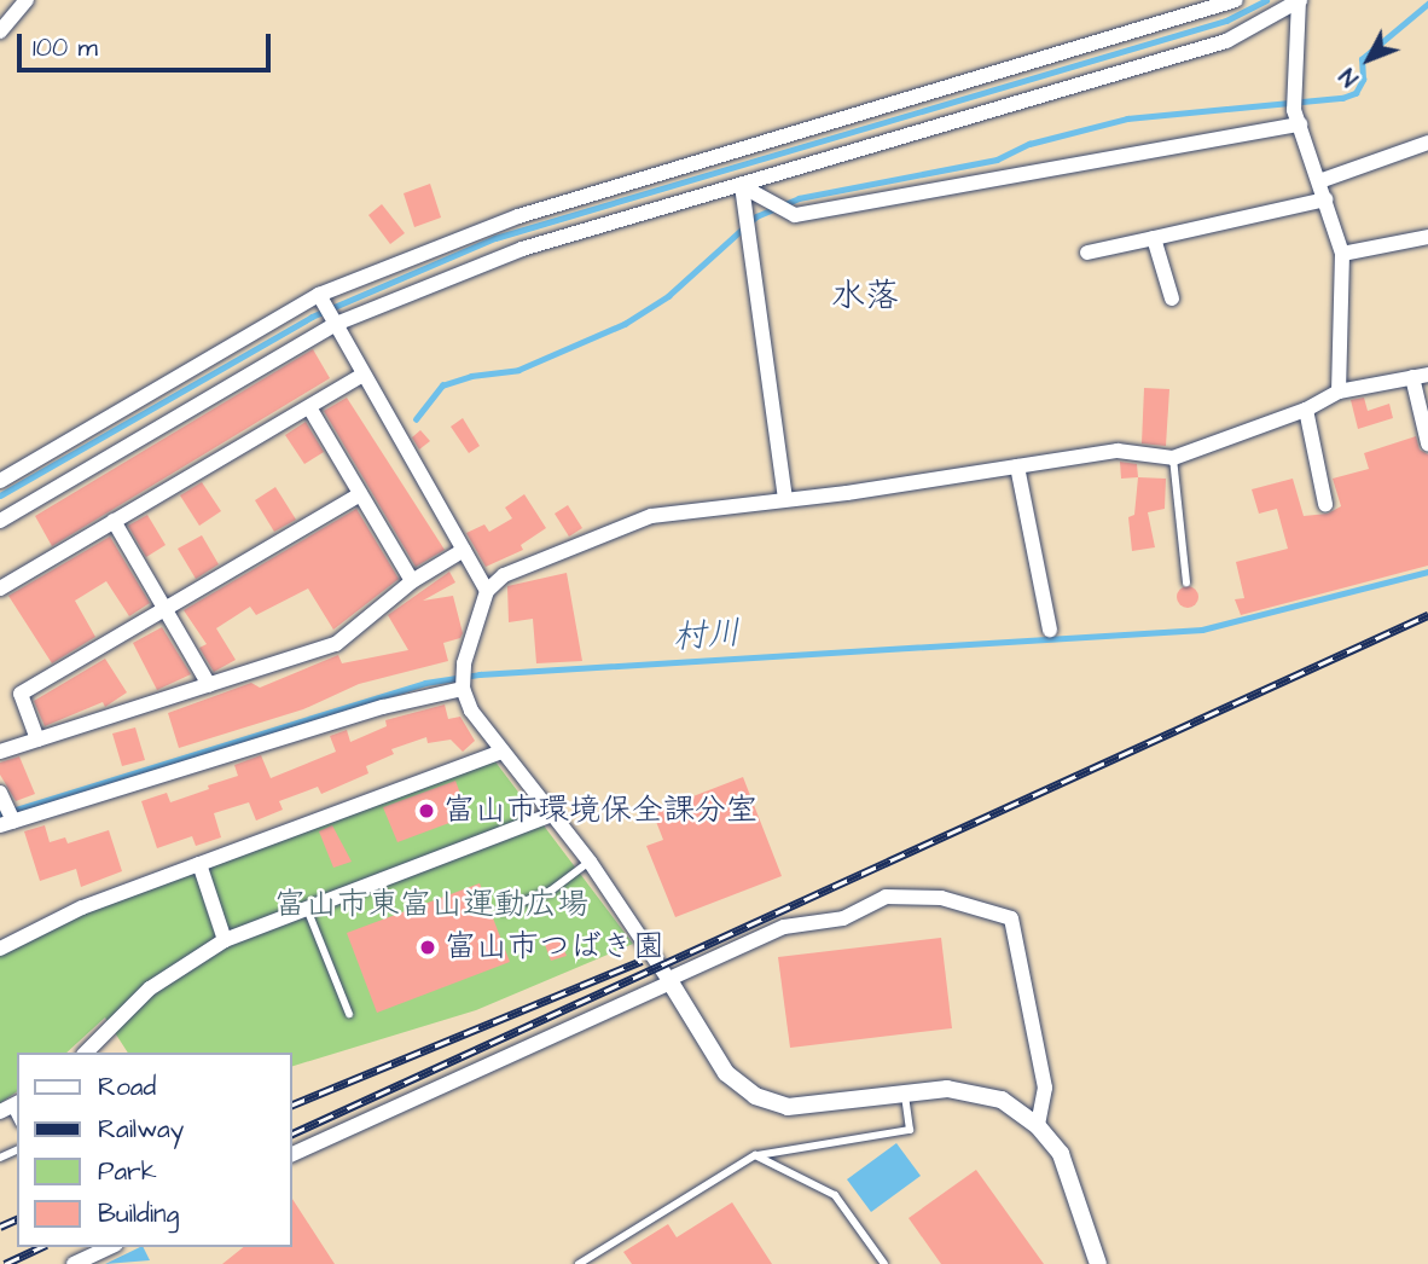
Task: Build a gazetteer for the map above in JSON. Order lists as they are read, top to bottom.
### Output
{
  "districts": ["水落"],
  "water": ["村川"],
  "parks": ["富山市東富山運動広場"],
  "places": ["富山市環境保全課分室", "富山市つばき園"],
  "legend": [
    "Road",
    "Railway",
    "Park",
    "Building"
  ],
  "scale_bar": "100 m",
  "north": "bottom left"
}
